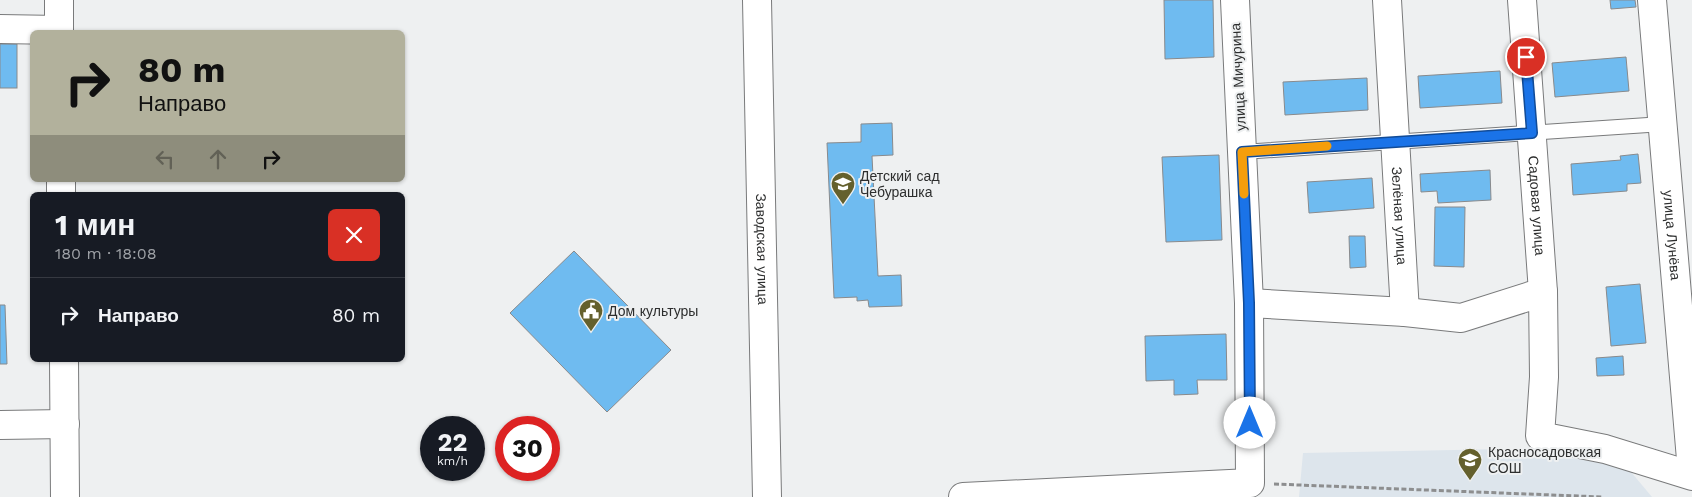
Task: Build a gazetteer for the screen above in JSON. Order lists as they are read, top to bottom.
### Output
{
  "streets": {
    "street": [
      "улица Мичурина",
      "Садовая улица",
      "Зелёная улица",
      "улица Лунёва",
      "Заводская улица"
    ]
  },
  "places": {
    "school or university": ["Детский сад Чебурашка", "Красносадовская СОШ"],
    "public building": ["Дом культуры"]
  },
  "page": {
    "turn": ["80 m", "Направо"],
    "heading": ["1 мин", "180 m · 18:08"],
    "list": [
      {
        "name": "Направо",
        "value": "80 m"
      }
    ],
    "speed": "22 km/h",
    "limit": "30"
  }
}
